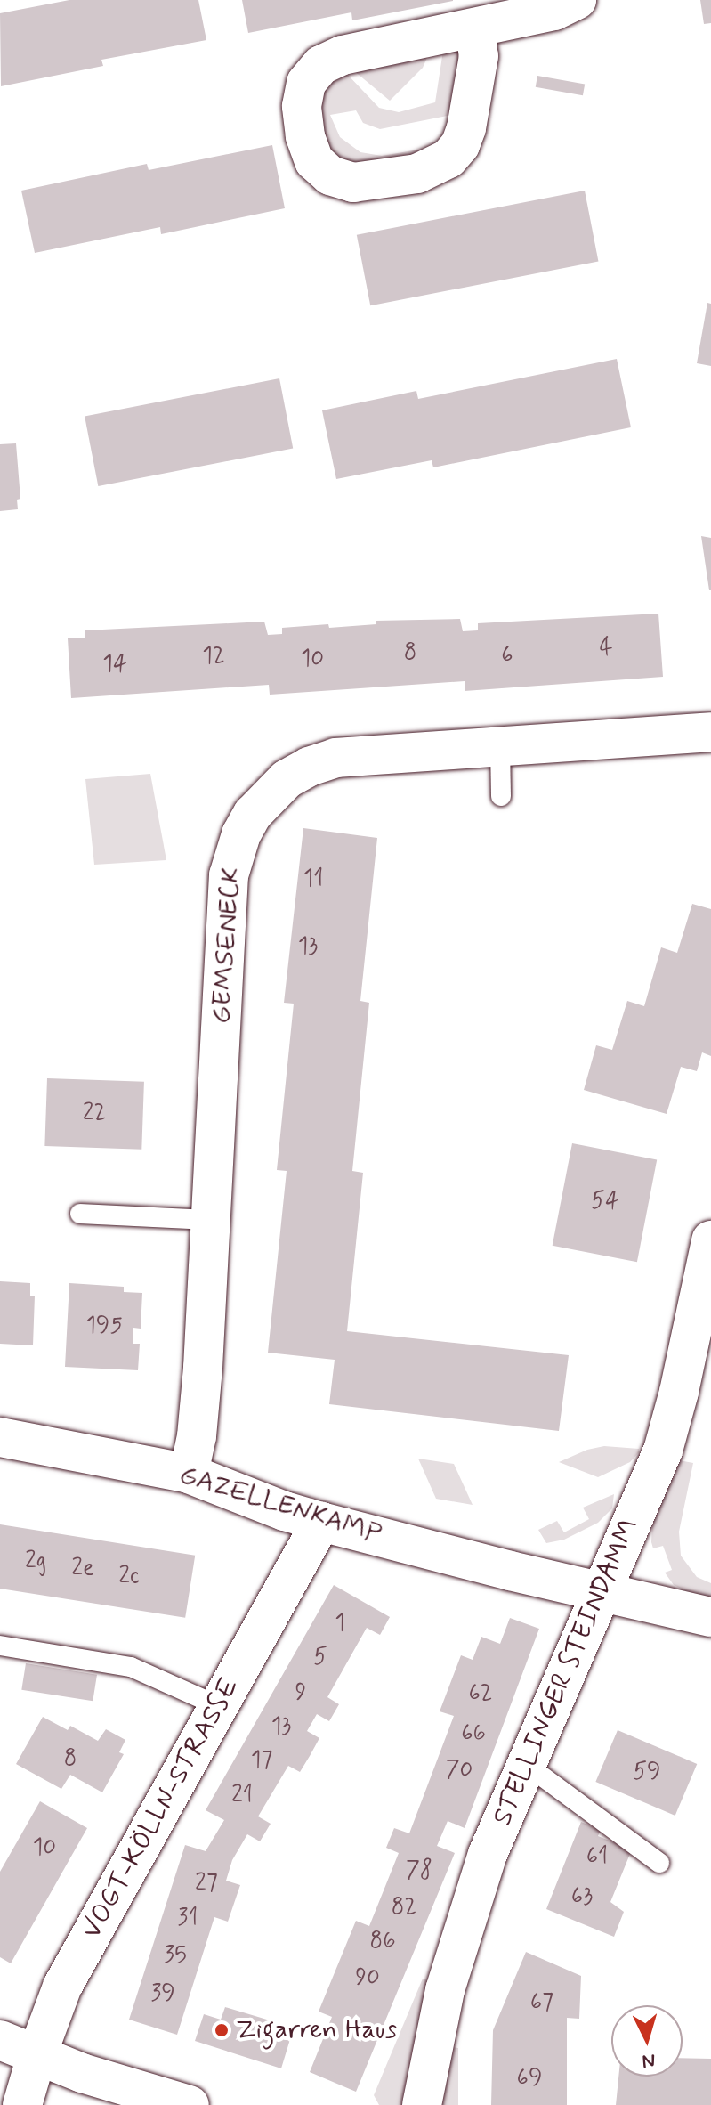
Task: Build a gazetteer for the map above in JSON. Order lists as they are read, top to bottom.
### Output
{
  "streets": {
    "street": [
      "GEMSENECK",
      "GAZELLENKAMP",
      "STELLINGER STEINDAMM",
      "VOGT-KÖLLN-STRASSE"
    ]
  },
  "crossings": [
    ["GEMSENECK", "GAZELLENKAMP"],
    ["GAZELLENKAMP", "STELLINGER STEINDAMM"],
    ["GAZELLENKAMP", "VOGT-KÖLLN-STRASSE"]
  ],
  "places": ["Zigarren Haus"],
  "house_numbers": [
    "4",
    "8",
    "6",
    "12",
    "10",
    "14",
    "11",
    "13",
    "22",
    "54",
    "195",
    "2g",
    "2e",
    "2c",
    "1",
    "5",
    "9",
    "62",
    "13",
    "66",
    "8",
    "17",
    "70",
    "59",
    "21",
    "10",
    "61",
    "78",
    "27",
    "63",
    "82",
    "31",
    "86",
    "35",
    "90",
    "39",
    "67",
    "69"
  ],
  "north": "bottom"
}
